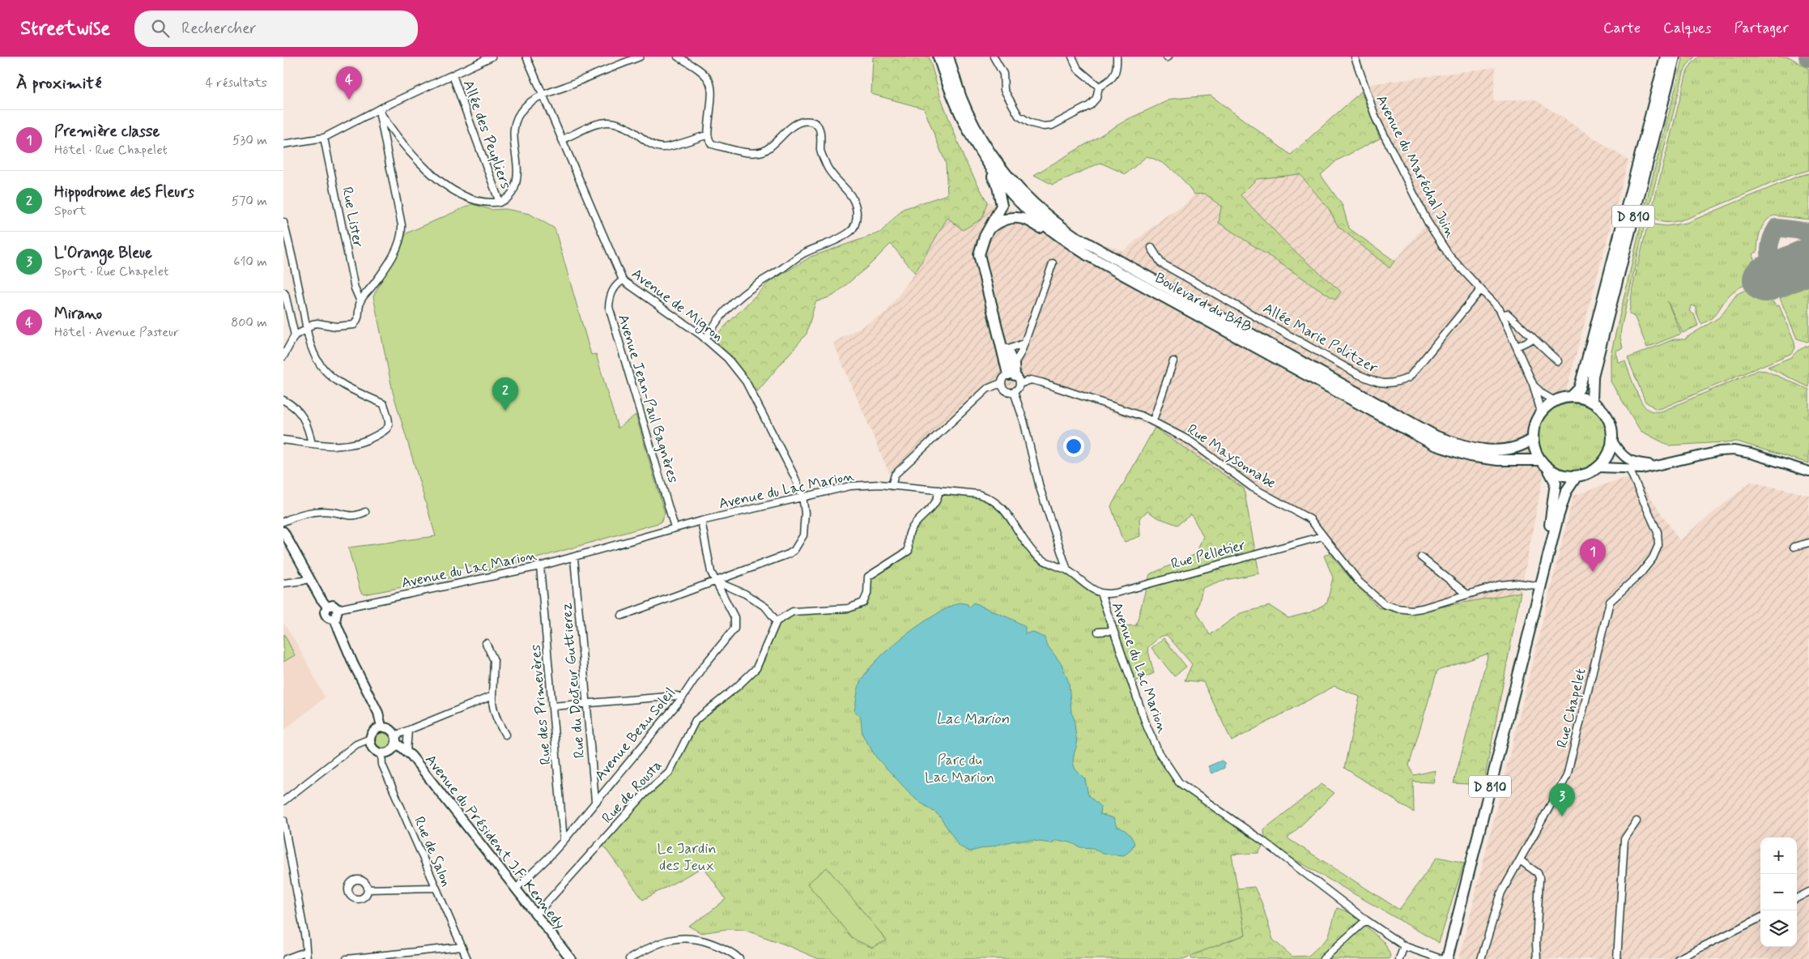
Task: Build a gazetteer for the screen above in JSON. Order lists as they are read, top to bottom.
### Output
{
  "streets": {
    "main road": ["D 810", "Boulevard du BAB"],
    "street": [
      "Allée des Peupliers",
      "Avenue du Maréchal Juin",
      "Rue Lister",
      "Avenue de Migron",
      "Allée Marie Politzer",
      "Avenue Jean-Paul Bagnères",
      "Rue Maysonnabe",
      "Avenue du Lac Marion",
      "Rue Pelletier",
      "Rue du Docteur Guttierez",
      "Rue des Primevères",
      "Rue Chapelet",
      "Avenue Beau Soleil",
      "Rue de Rousta",
      "Avenue du Président J.F. Kennedy",
      "Rue de Salon"
    ]
  },
  "crossings": [
    ["Avenue du Maréchal Juin", "D 810"],
    ["Avenue du Maréchal Juin", "Boulevard du BAB"],
    ["Avenue du Maréchal Juin", "Allée Marie Politzer"],
    ["D 810", "Boulevard du BAB"],
    ["D 810", "Rue Maysonnabe"],
    ["Avenue de Migron", "Avenue Jean-Paul Bagnères"],
    ["Avenue de Migron", "Avenue du Lac Marion"],
    ["Avenue de Migron", "Avenue Beau Soleil"],
    ["Avenue Jean-Paul Bagnères", "Avenue du Lac Marion"],
    ["Rue Maysonnabe", "Rue Pelletier"],
    ["Avenue du Lac Marion", "Rue Pelletier"],
    ["Avenue du Lac Marion", "Rue du Docteur Guttierez"],
    ["Avenue du Lac Marion", "Rue des Primevères"],
    ["Avenue du Lac Marion", "Avenue Beau Soleil"],
    ["Rue du Docteur Guttierez", "Avenue Beau Soleil"],
    ["Rue des Primevères", "Avenue Beau Soleil"],
    ["Avenue Beau Soleil", "Avenue du Président J.F. Kennedy"],
    ["Rue de Rousta", "Avenue du Président J.F. Kennedy"],
    ["Avenue du Président J.F. Kennedy", "Rue de Salon"]
  ],
  "water": ["Lac Marion"],
  "parks": ["Parc du Lac Marion", "Le Jardin des Jeux"],
  "page": {
    "header": "Streetwise",
    "search": "Rechercher",
    "nav": ["Carte", "Calques", "Partager"],
    "heading": ["À proximité", "4 résultats"],
    "pins": [
      "4",
      "2",
      "1",
      "3"
    ],
    "list": [
      {
        "mark": "1",
        "name": "Première classe",
        "note": "Hôtel · Rue Chapelet",
        "value": "530 m"
      },
      {
        "mark": "2",
        "name": "Hippodrome des Fleurs",
        "note": "Sport",
        "value": "570 m"
      },
      {
        "mark": "3",
        "name": "L'Orange Bleue",
        "note": "Sport · Rue Chapelet",
        "value": "610 m"
      },
      {
        "mark": "4",
        "name": "Mirano",
        "note": "Hôtel · Avenue Pasteur",
        "value": "800 m"
      }
    ],
    "map_buttons": ["+", "−"]
  }
}
